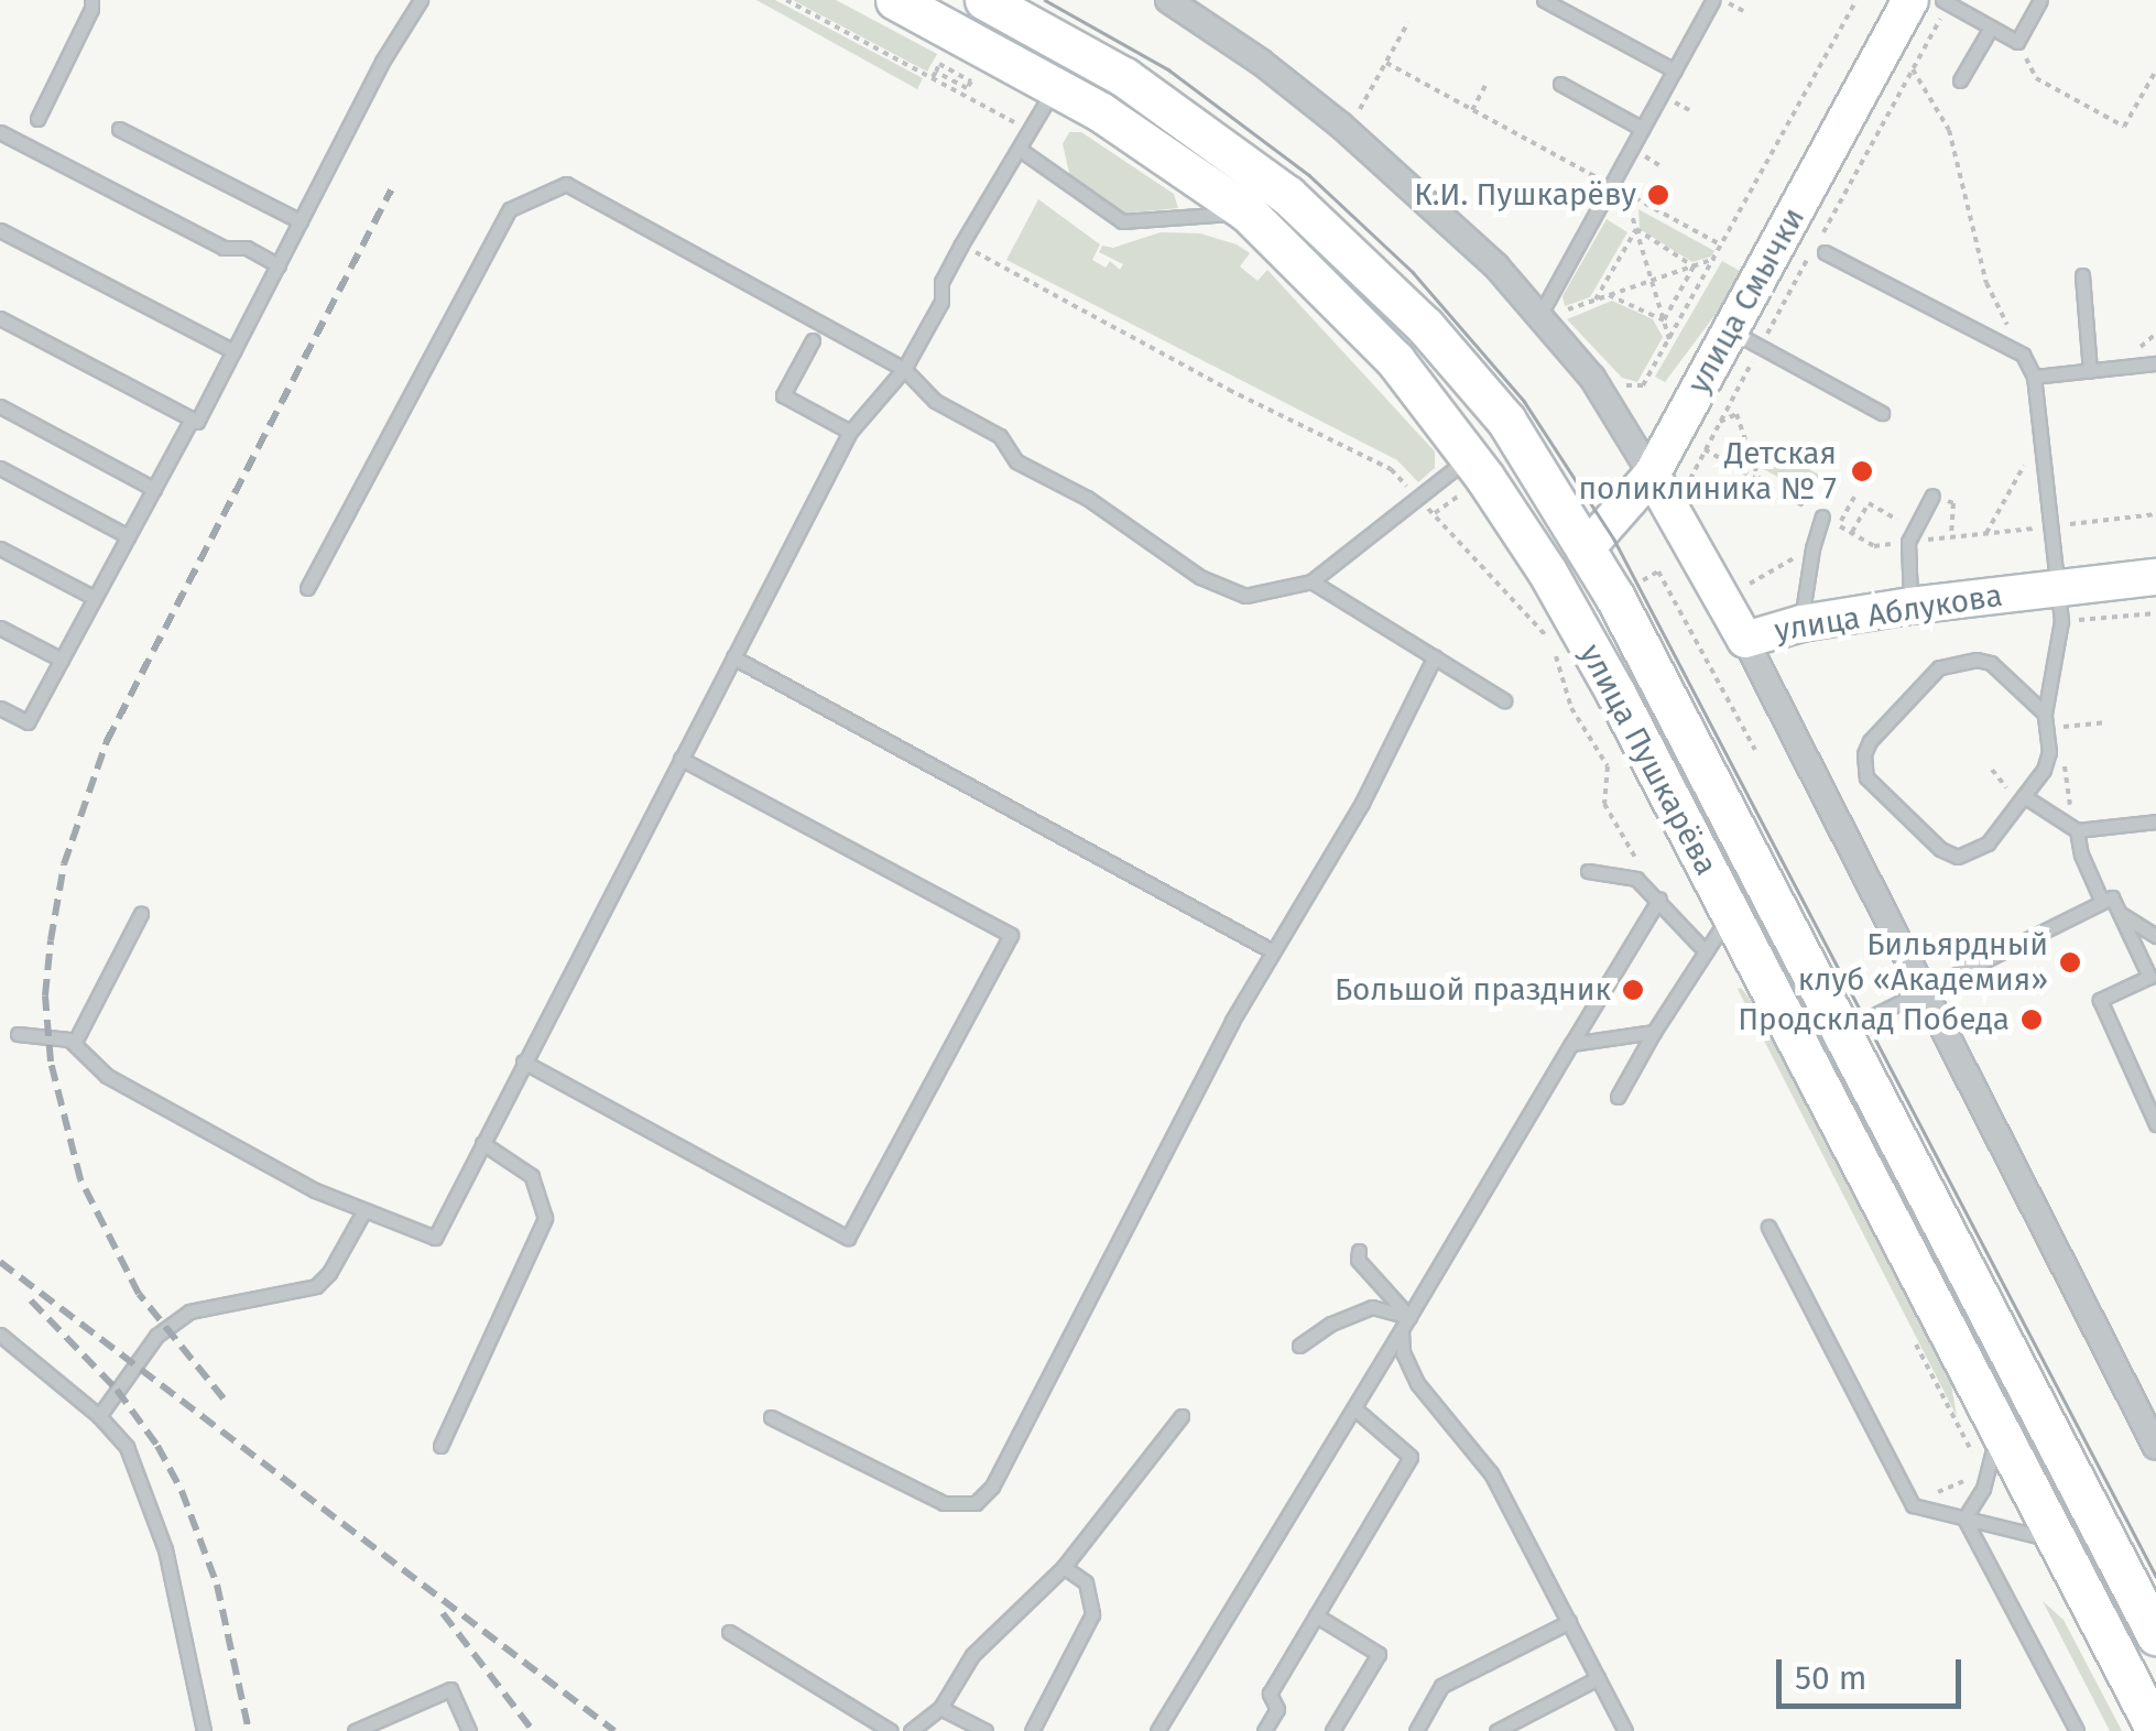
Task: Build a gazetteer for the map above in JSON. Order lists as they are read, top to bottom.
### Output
{
  "streets": {
    "main road": ["улица Смычки", "улица Пушкарёва"],
    "street": ["улица Аблукова"]
  },
  "crossings": [
    ["улица Смычки", "улица Аблукова"],
    ["улица Смычки", "улица Пушкарёва"]
  ],
  "places": [
    "К.И. Пушкарёву",
    "Детская поликлиника № 7",
    "Бильярдный клуб «Академия»",
    "Большой праздник",
    "Продсклад Победа"
  ],
  "scale_bar": "50 m"
}
